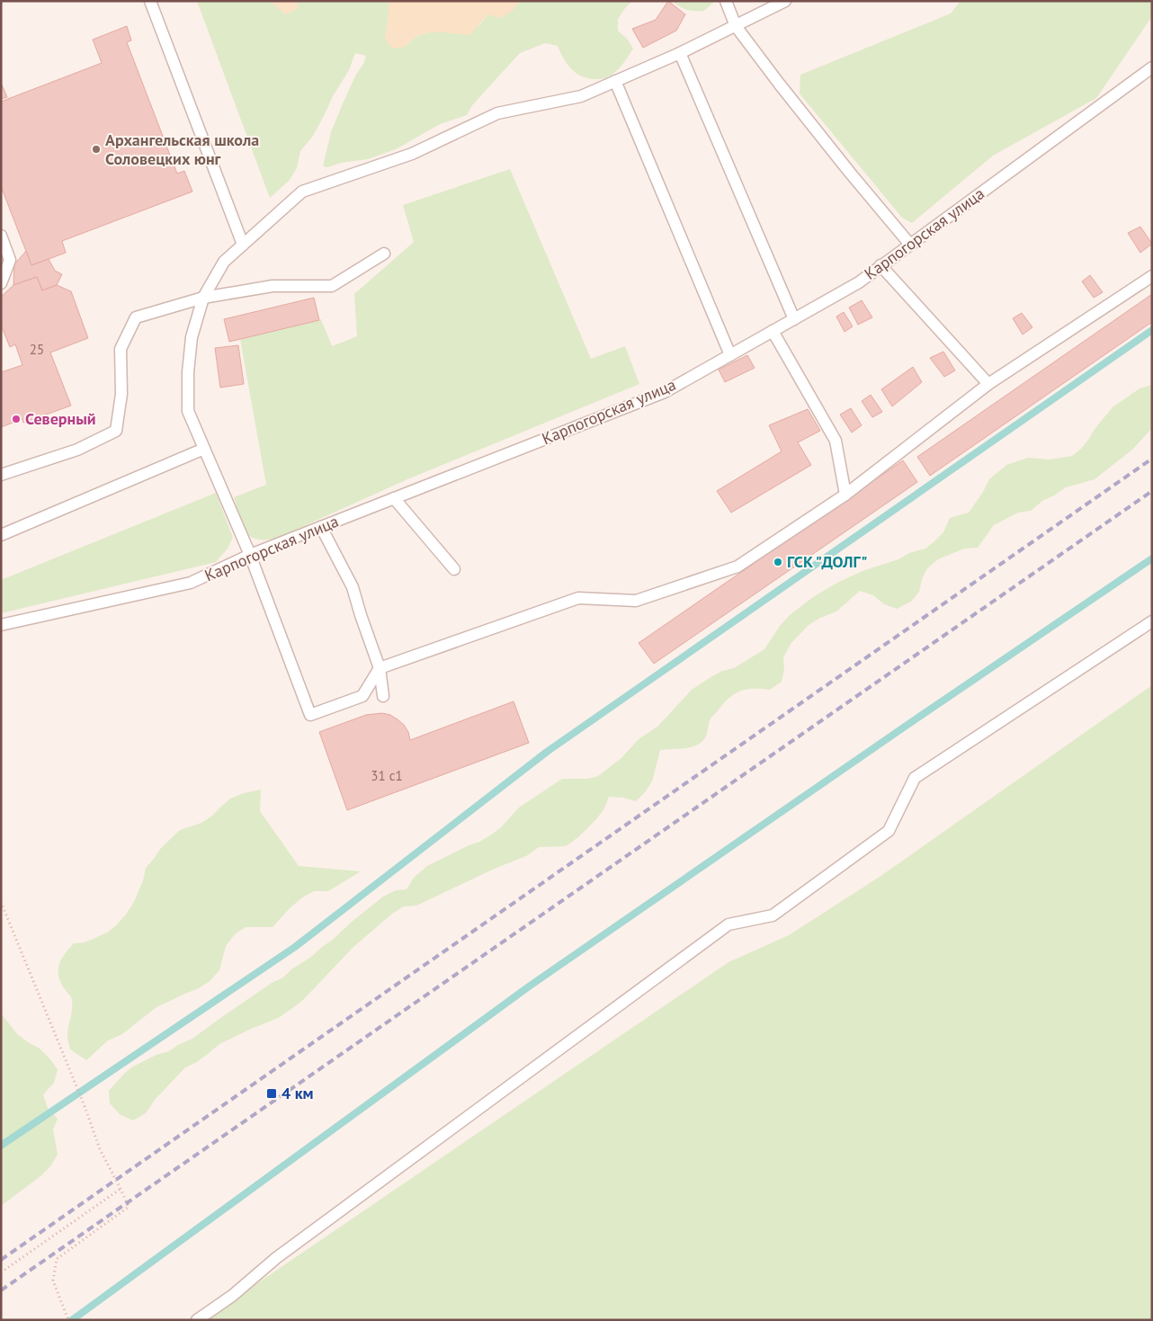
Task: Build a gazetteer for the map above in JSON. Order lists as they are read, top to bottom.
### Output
{
  "streets": {
    "lane": ["Карпогорская улица"]
  },
  "places": {
    "other": ["Архангельская школа Соловецких юнг", "Северный", "ГСК \"ДОЛГ\""],
    "transit": ["4 км"]
  },
  "house_numbers": ["25", "31 с1"]
}
